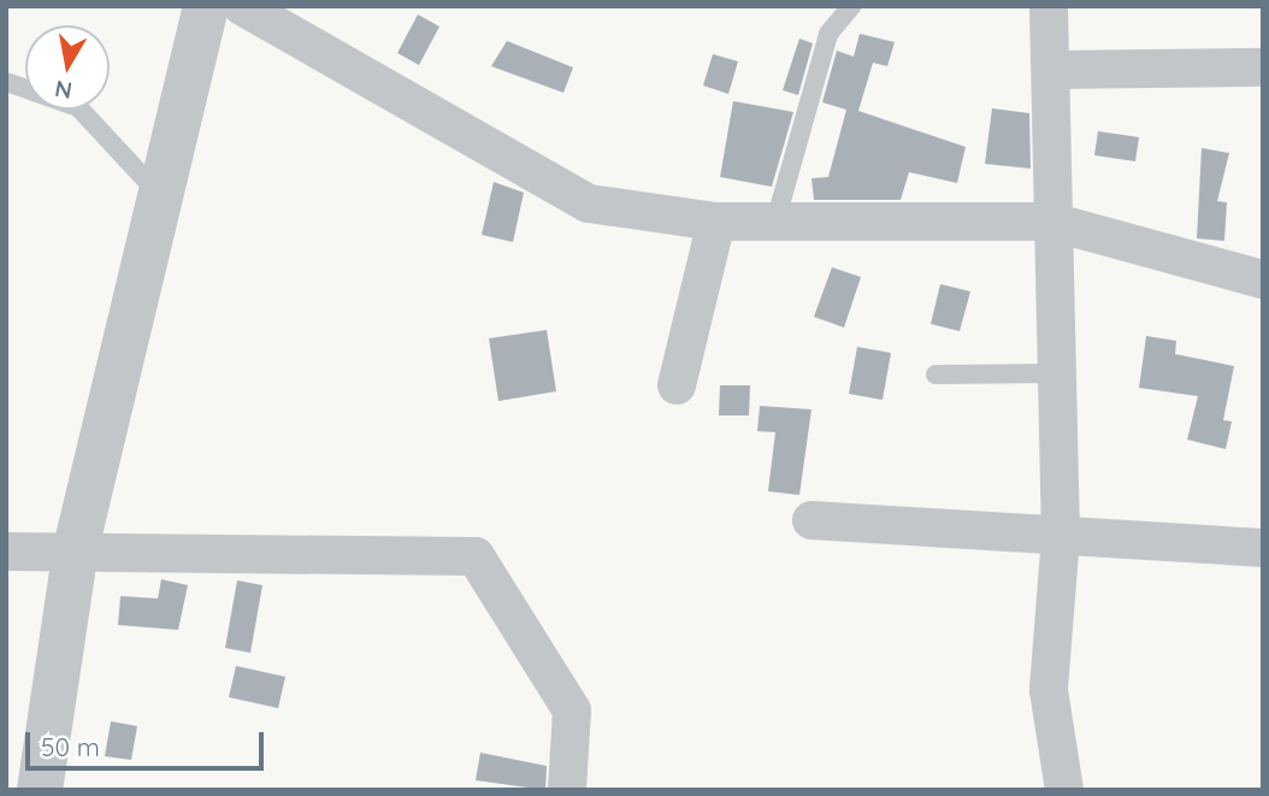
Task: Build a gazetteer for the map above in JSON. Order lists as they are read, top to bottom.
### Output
{
  "scale_bar": "50 m",
  "north": "bottom"
}
